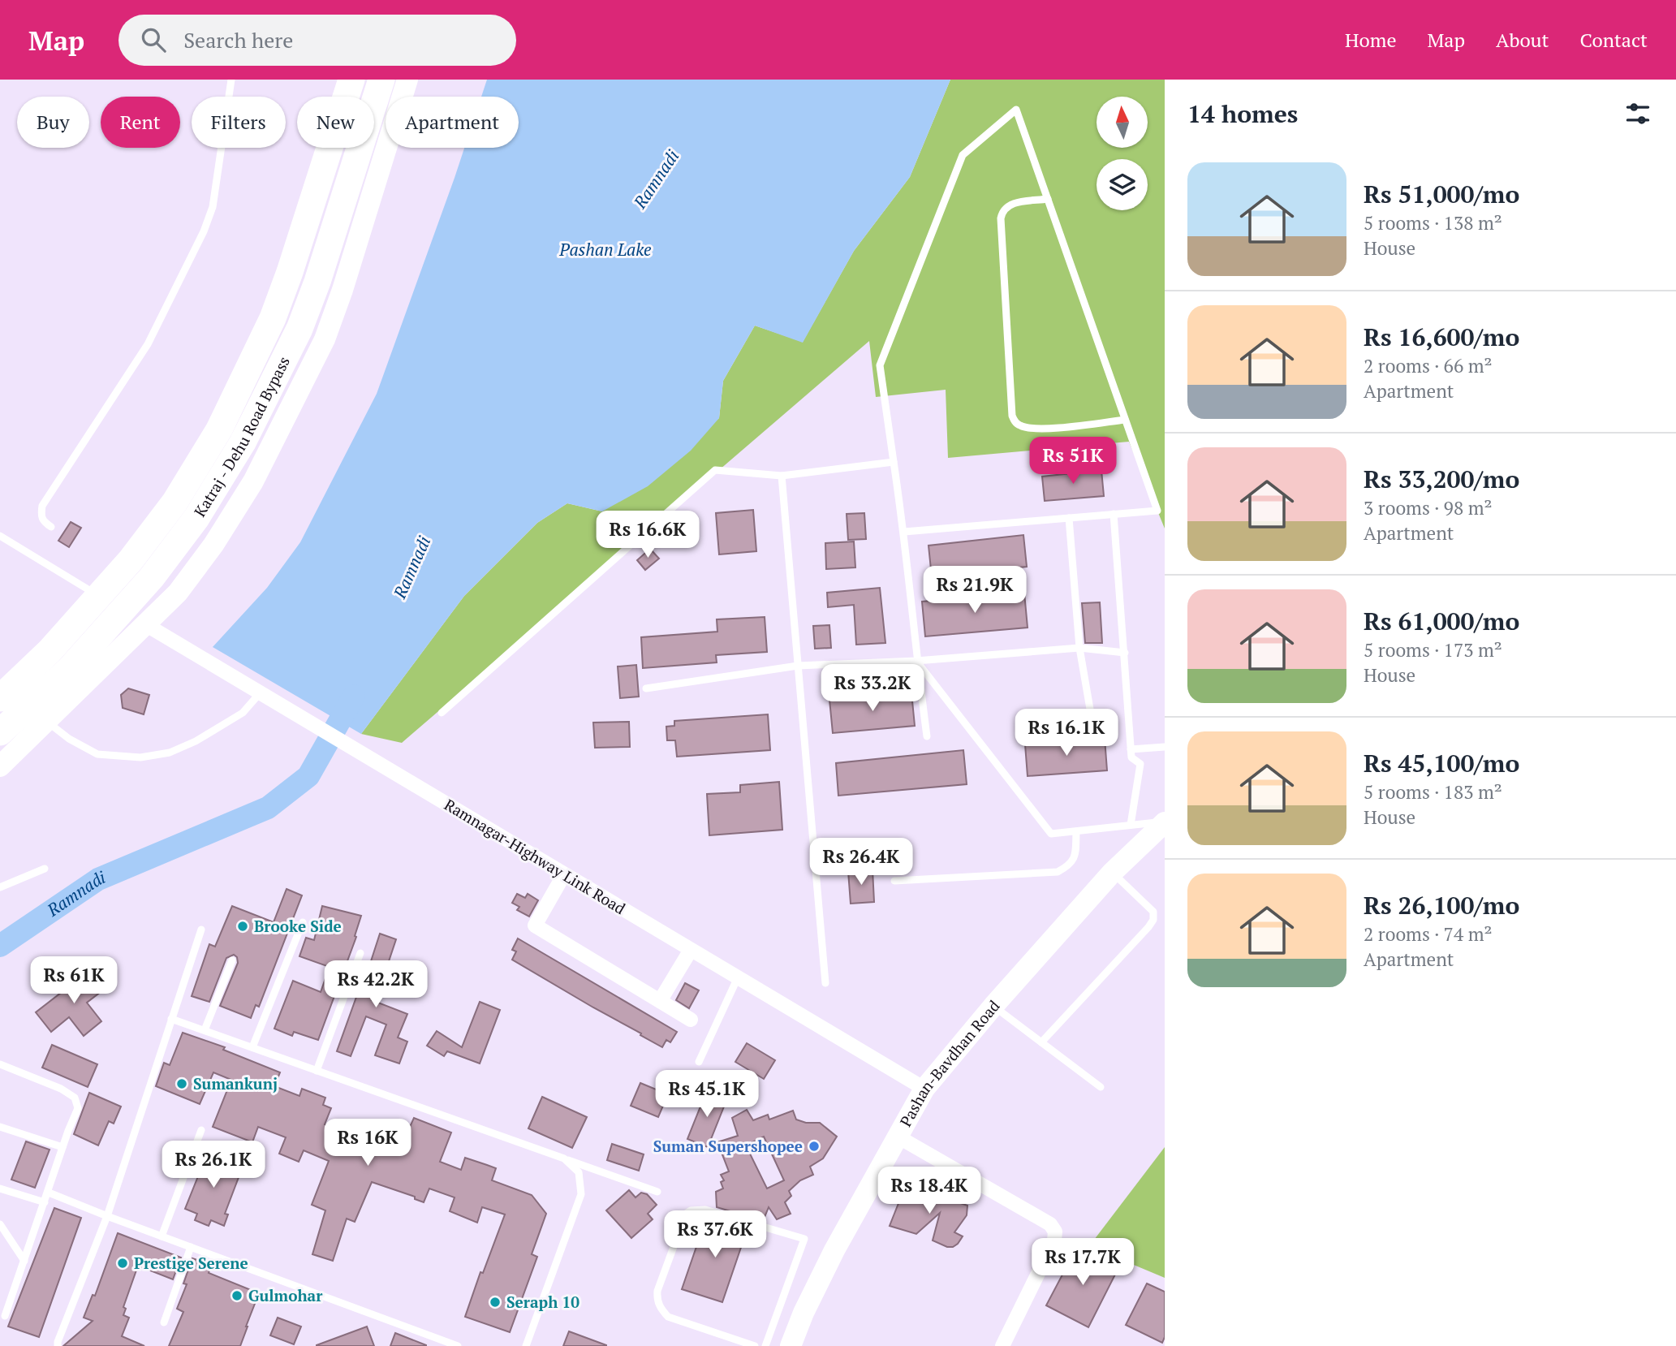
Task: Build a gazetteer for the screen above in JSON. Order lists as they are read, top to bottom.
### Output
{
  "streets": {
    "highway": ["Katraj - Dehu Road Bypass"],
    "street": ["Ramnagar-Highway Link Road", "Pashan-Bavdhan Road"]
  },
  "crossings": [
    ["Ramnagar-Highway Link Road", "Pashan-Bavdhan Road"]
  ],
  "water": ["Ramnadi", "Pashan Lake"],
  "places": [
    "Brooke Side",
    "Sumankunj",
    "Suman Supershopee",
    "Prestige Serene",
    "Gulmohar",
    "Seraph 10"
  ],
  "north": "top",
  "page": {
    "header": "Map",
    "search": "Search here",
    "nav": [
      "Home",
      "Map",
      "About",
      "Contact"
    ],
    "heading": "14 homes",
    "chip": [
      "Buy",
      "Rent",
      "Filters",
      "New",
      "Apartment"
    ],
    "list": [
      {
        "name": "Rs 51,000/mo",
        "note": "5 rooms · 138 m² · House"
      },
      {
        "name": "Rs 16,600/mo",
        "note": "2 rooms · 66 m² · Apartment"
      },
      {
        "name": "Rs 33,200/mo",
        "note": "3 rooms · 98 m² · Apartment"
      },
      {
        "name": "Rs 61,000/mo",
        "note": "5 rooms · 173 m² · House"
      },
      {
        "name": "Rs 45,100/mo",
        "note": "5 rooms · 183 m² · House"
      },
      {
        "name": "Rs 26,100/mo",
        "note": "2 rooms · 74 m² · Apartment"
      }
    ],
    "price": [
      "Rs 51K",
      "Rs 16.6K",
      "Rs 21.9K",
      "Rs 33.2K",
      "Rs 16.1K",
      "Rs 26.4K",
      "Rs 61K",
      "Rs 42.2K",
      "Rs 45.1K",
      "Rs 16K",
      "Rs 26.1K",
      "Rs 18.4K",
      "Rs 37.6K",
      "Rs 17.7K"
    ]
  }
}
